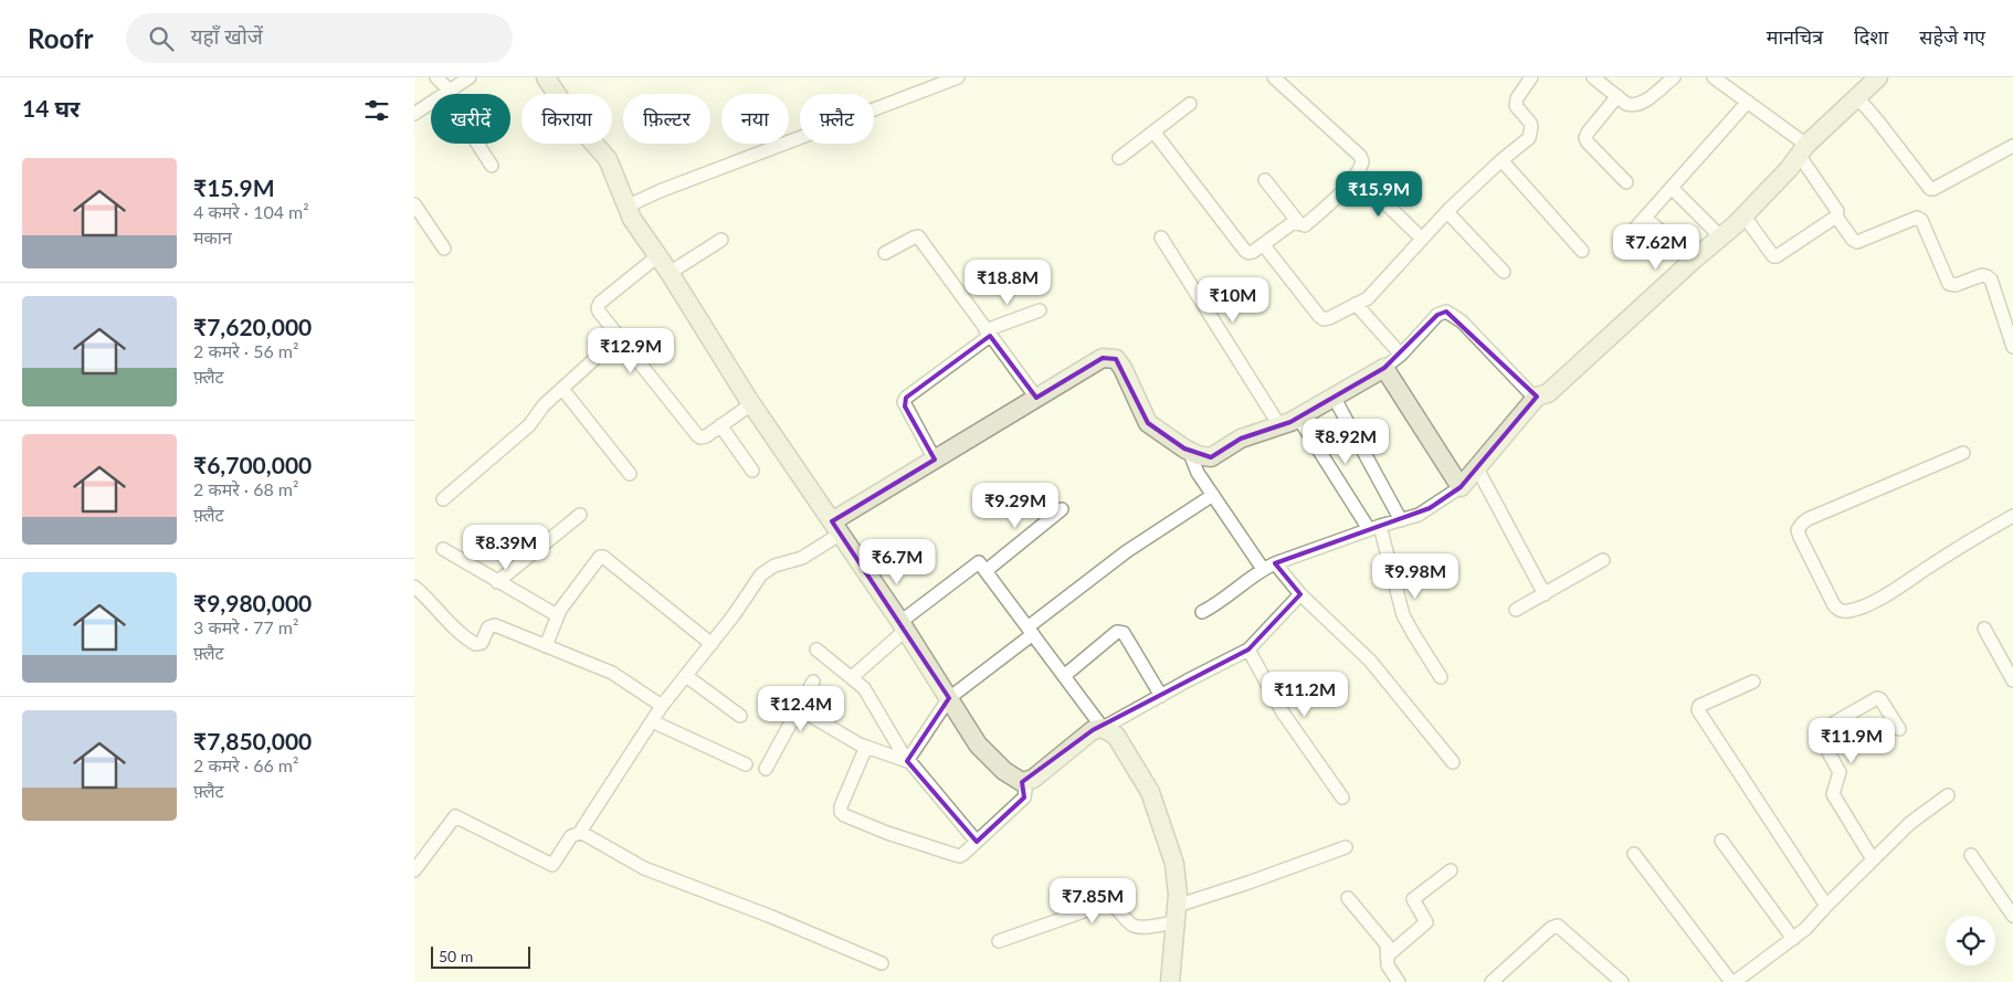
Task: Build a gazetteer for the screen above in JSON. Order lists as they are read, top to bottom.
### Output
{
  "scale_bar": "50 m",
  "page": {
    "header": "Roofr",
    "search": "यहाँ खोजें",
    "nav": ["मानचित्र", "दिशा", "सहेजे गए"],
    "heading": "14 घर",
    "chip": [
      "खरीदें",
      "किराया",
      "फ़िल्टर",
      "नया",
      "फ़्लैट"
    ],
    "list": [
      {
        "name": "₹15.9M",
        "note": "4 कमरे · 104 m² · मकान"
      },
      {
        "name": "₹7,620,000",
        "note": "2 कमरे · 56 m² · फ़्लैट"
      },
      {
        "name": "₹6,700,000",
        "note": "2 कमरे · 68 m² · फ़्लैट"
      },
      {
        "name": "₹9,980,000",
        "note": "3 कमरे · 77 m² · फ़्लैट"
      },
      {
        "name": "₹7,850,000",
        "note": "2 कमरे · 66 m² · फ़्लैट"
      }
    ],
    "price": [
      "₹15.9M",
      "₹7.62M",
      "₹18.8M",
      "₹10M",
      "₹12.9M",
      "₹8.92M",
      "₹9.29M",
      "₹8.39M",
      "₹6.7M",
      "₹9.98M",
      "₹11.2M",
      "₹12.4M",
      "₹11.9M",
      "₹7.85M"
    ],
    "scale": "50 m"
  }
}
